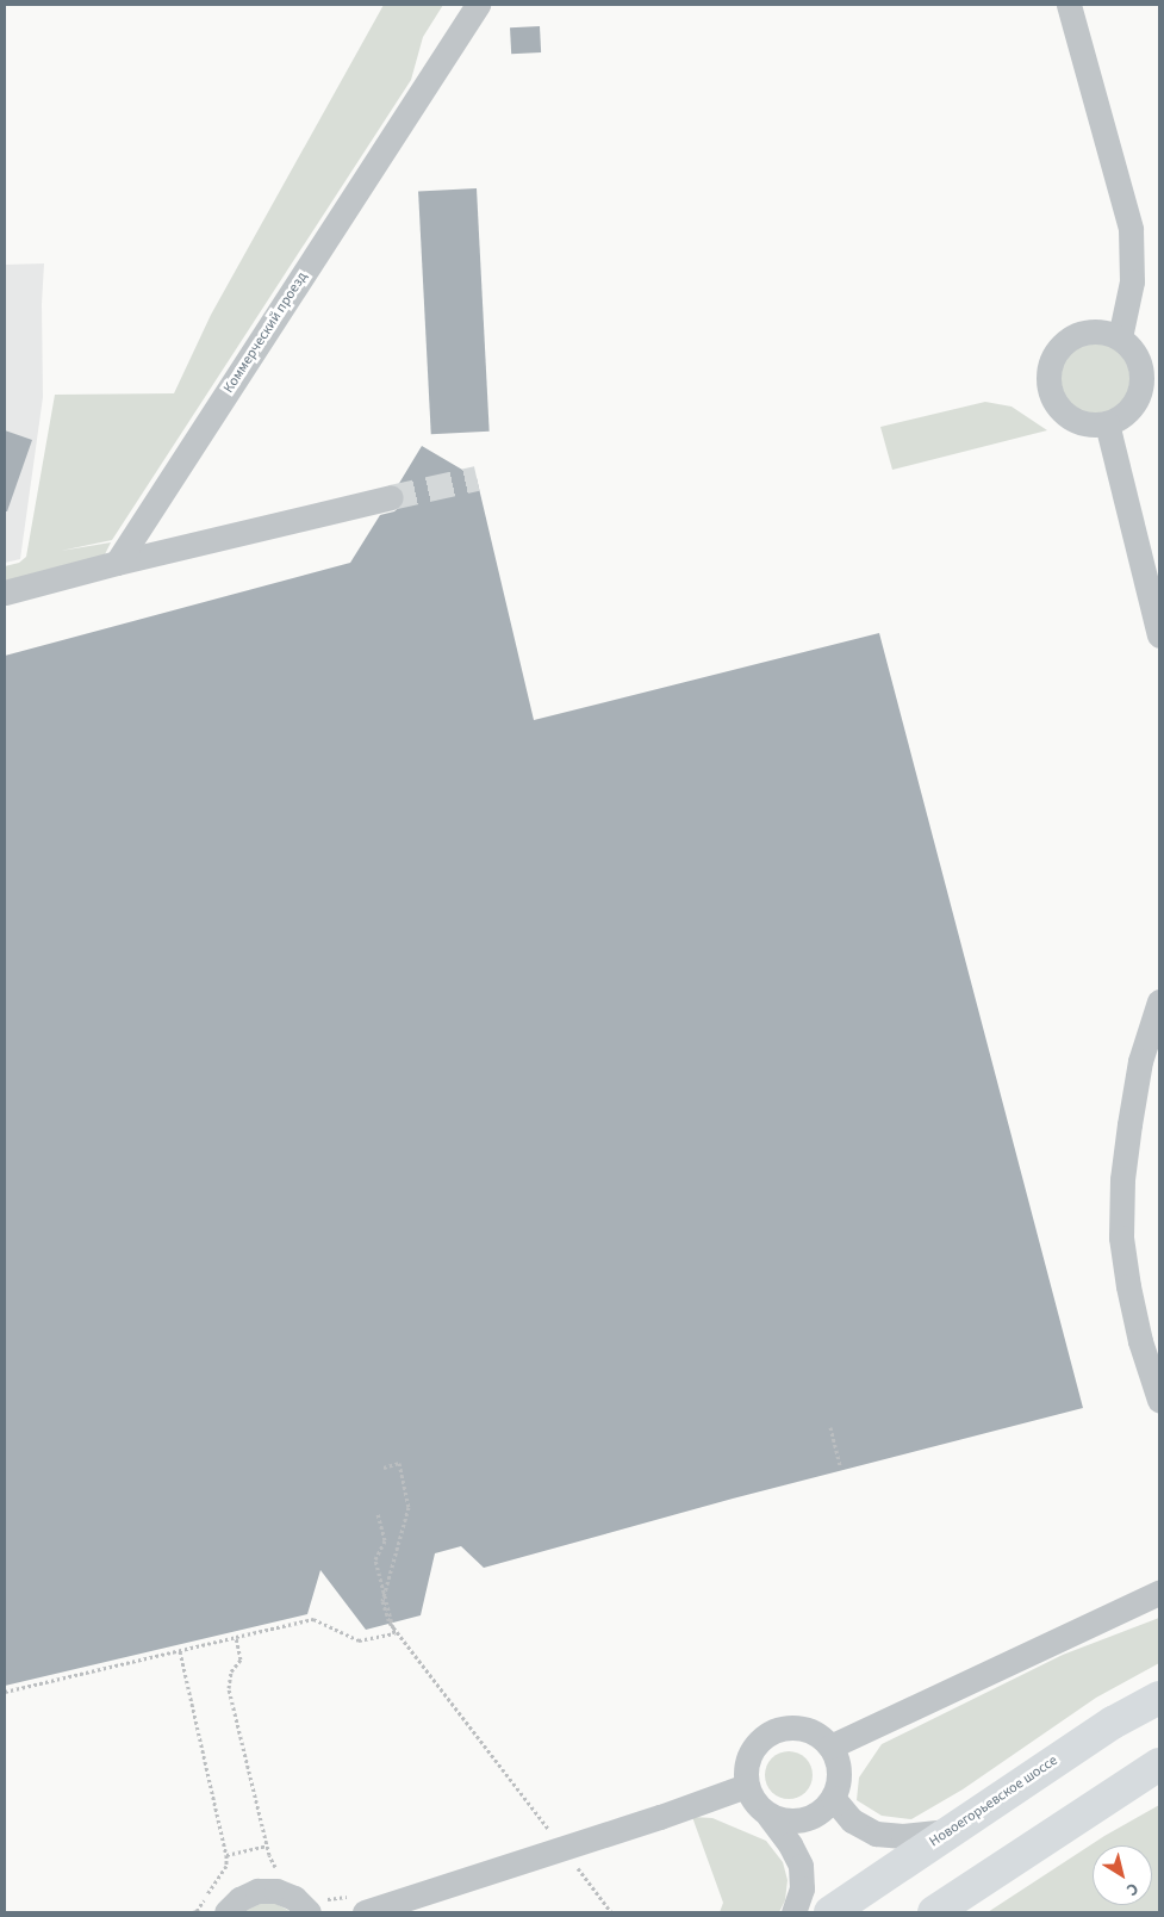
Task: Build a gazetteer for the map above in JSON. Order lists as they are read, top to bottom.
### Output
{
  "streets": {
    "main road": ["Новоегорьевское шоссе"],
    "street": ["Коммерческий проезд"]
  },
  "north": "bottom right"
}
